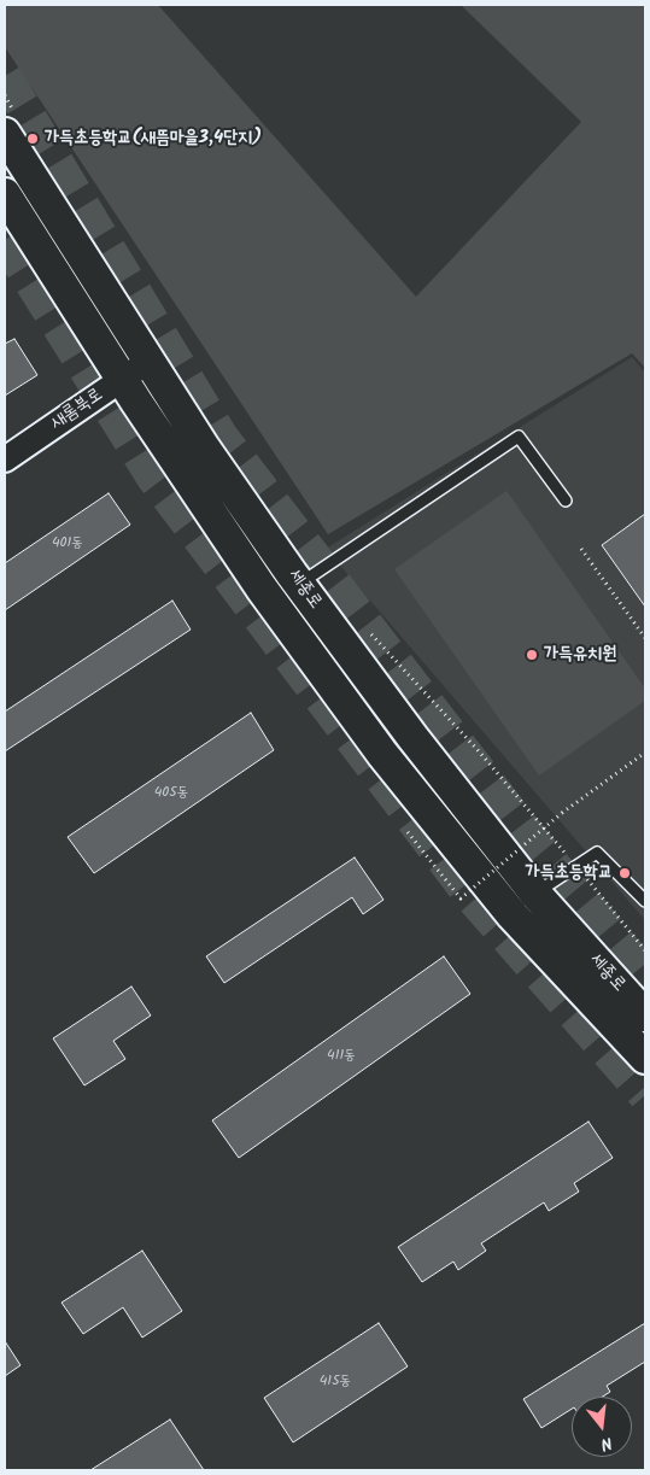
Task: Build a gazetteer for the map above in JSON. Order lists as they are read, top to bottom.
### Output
{
  "streets": {
    "main road": ["세종로"],
    "street": ["새롬북로"]
  },
  "crossings": [
    ["새롬북로", "세종로"]
  ],
  "places": ["가득초등학교(새뜸마을3,4단지)", "가득유치원", "가득초등학교"],
  "house_numbers": [
    "401동",
    "405동",
    "411동",
    "415동"
  ],
  "north": "bottom"
}
